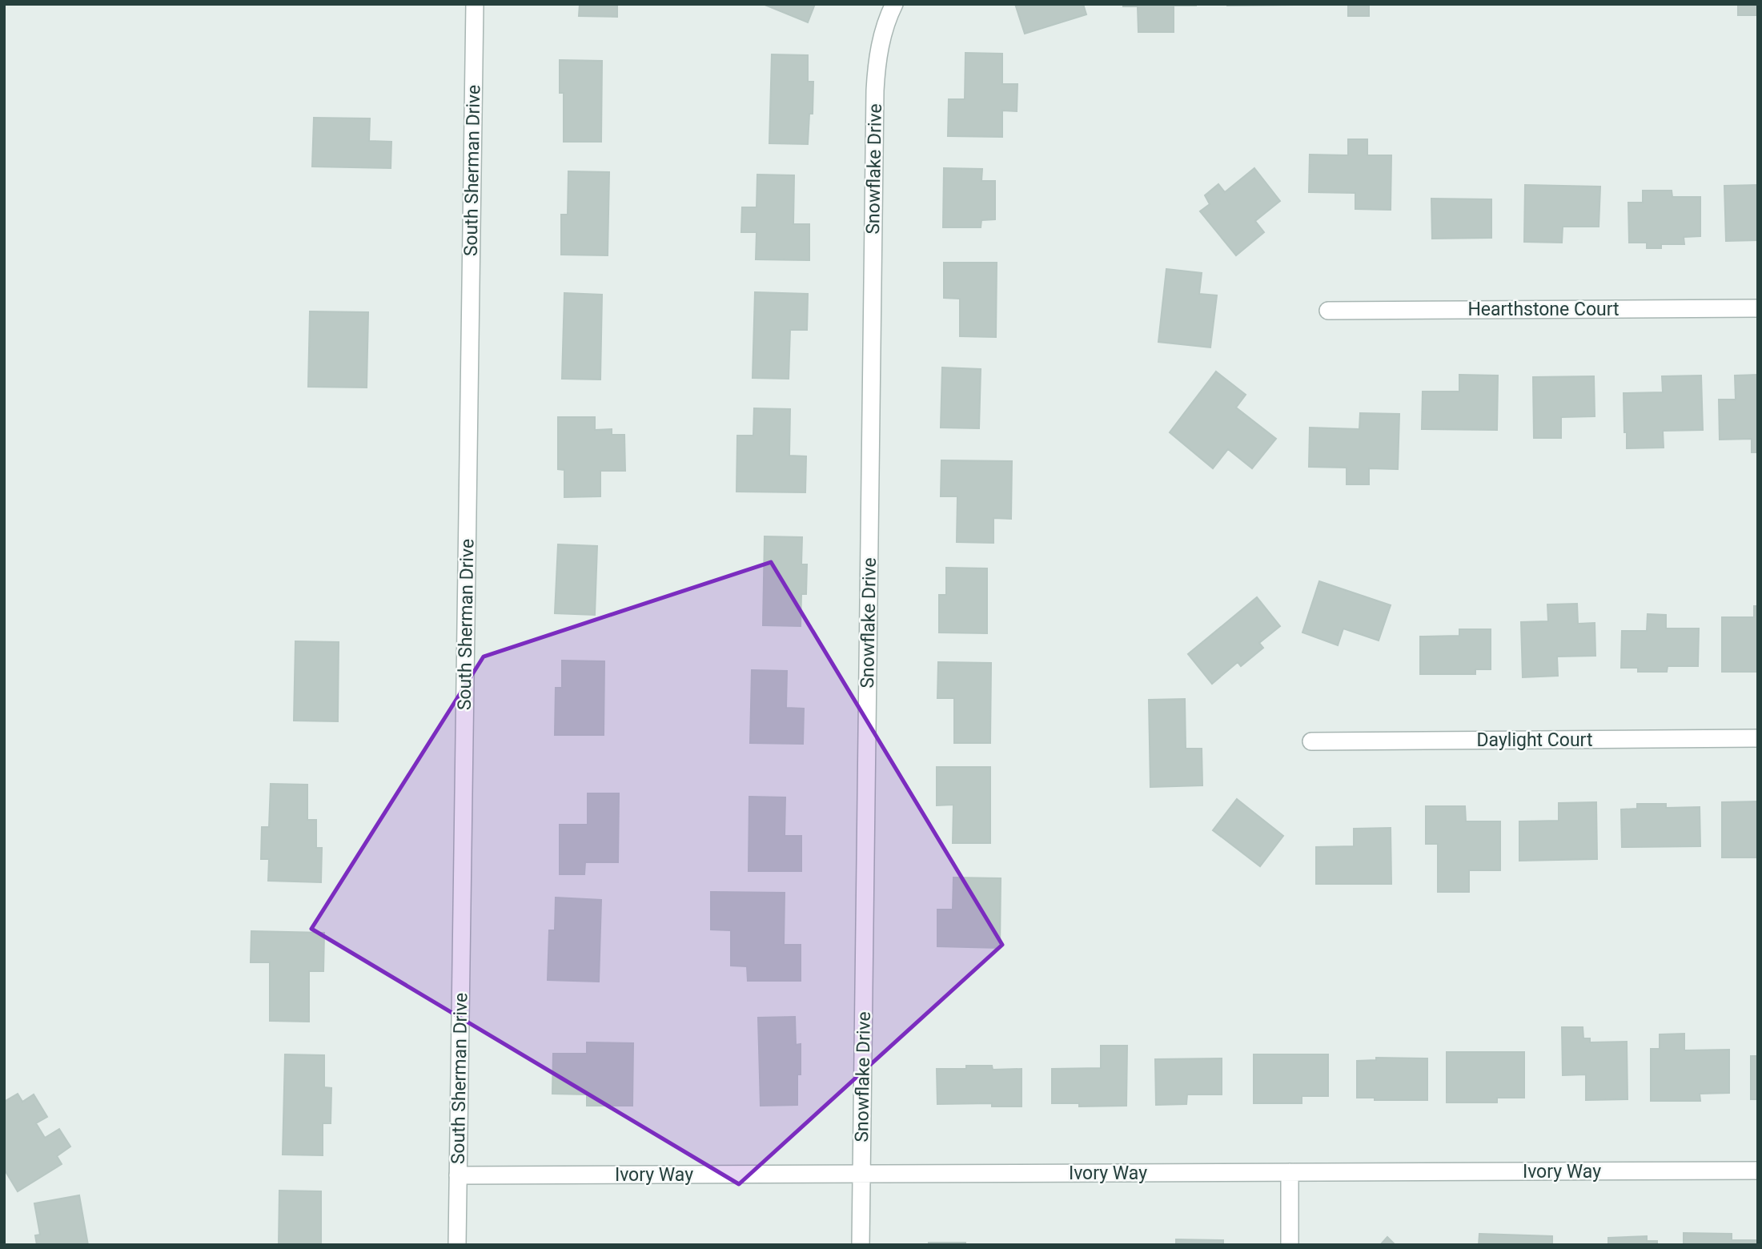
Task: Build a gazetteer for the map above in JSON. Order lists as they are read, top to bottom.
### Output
{
  "streets": {
    "street": [
      "Snowflake Drive",
      "South Sherman Drive",
      "Hearthstone Court",
      "Daylight Court",
      "Ivory Way"
    ]
  },
  "crossings": [
    ["Snowflake Drive", "Ivory Way"],
    ["South Sherman Drive", "Ivory Way"]
  ]
}
